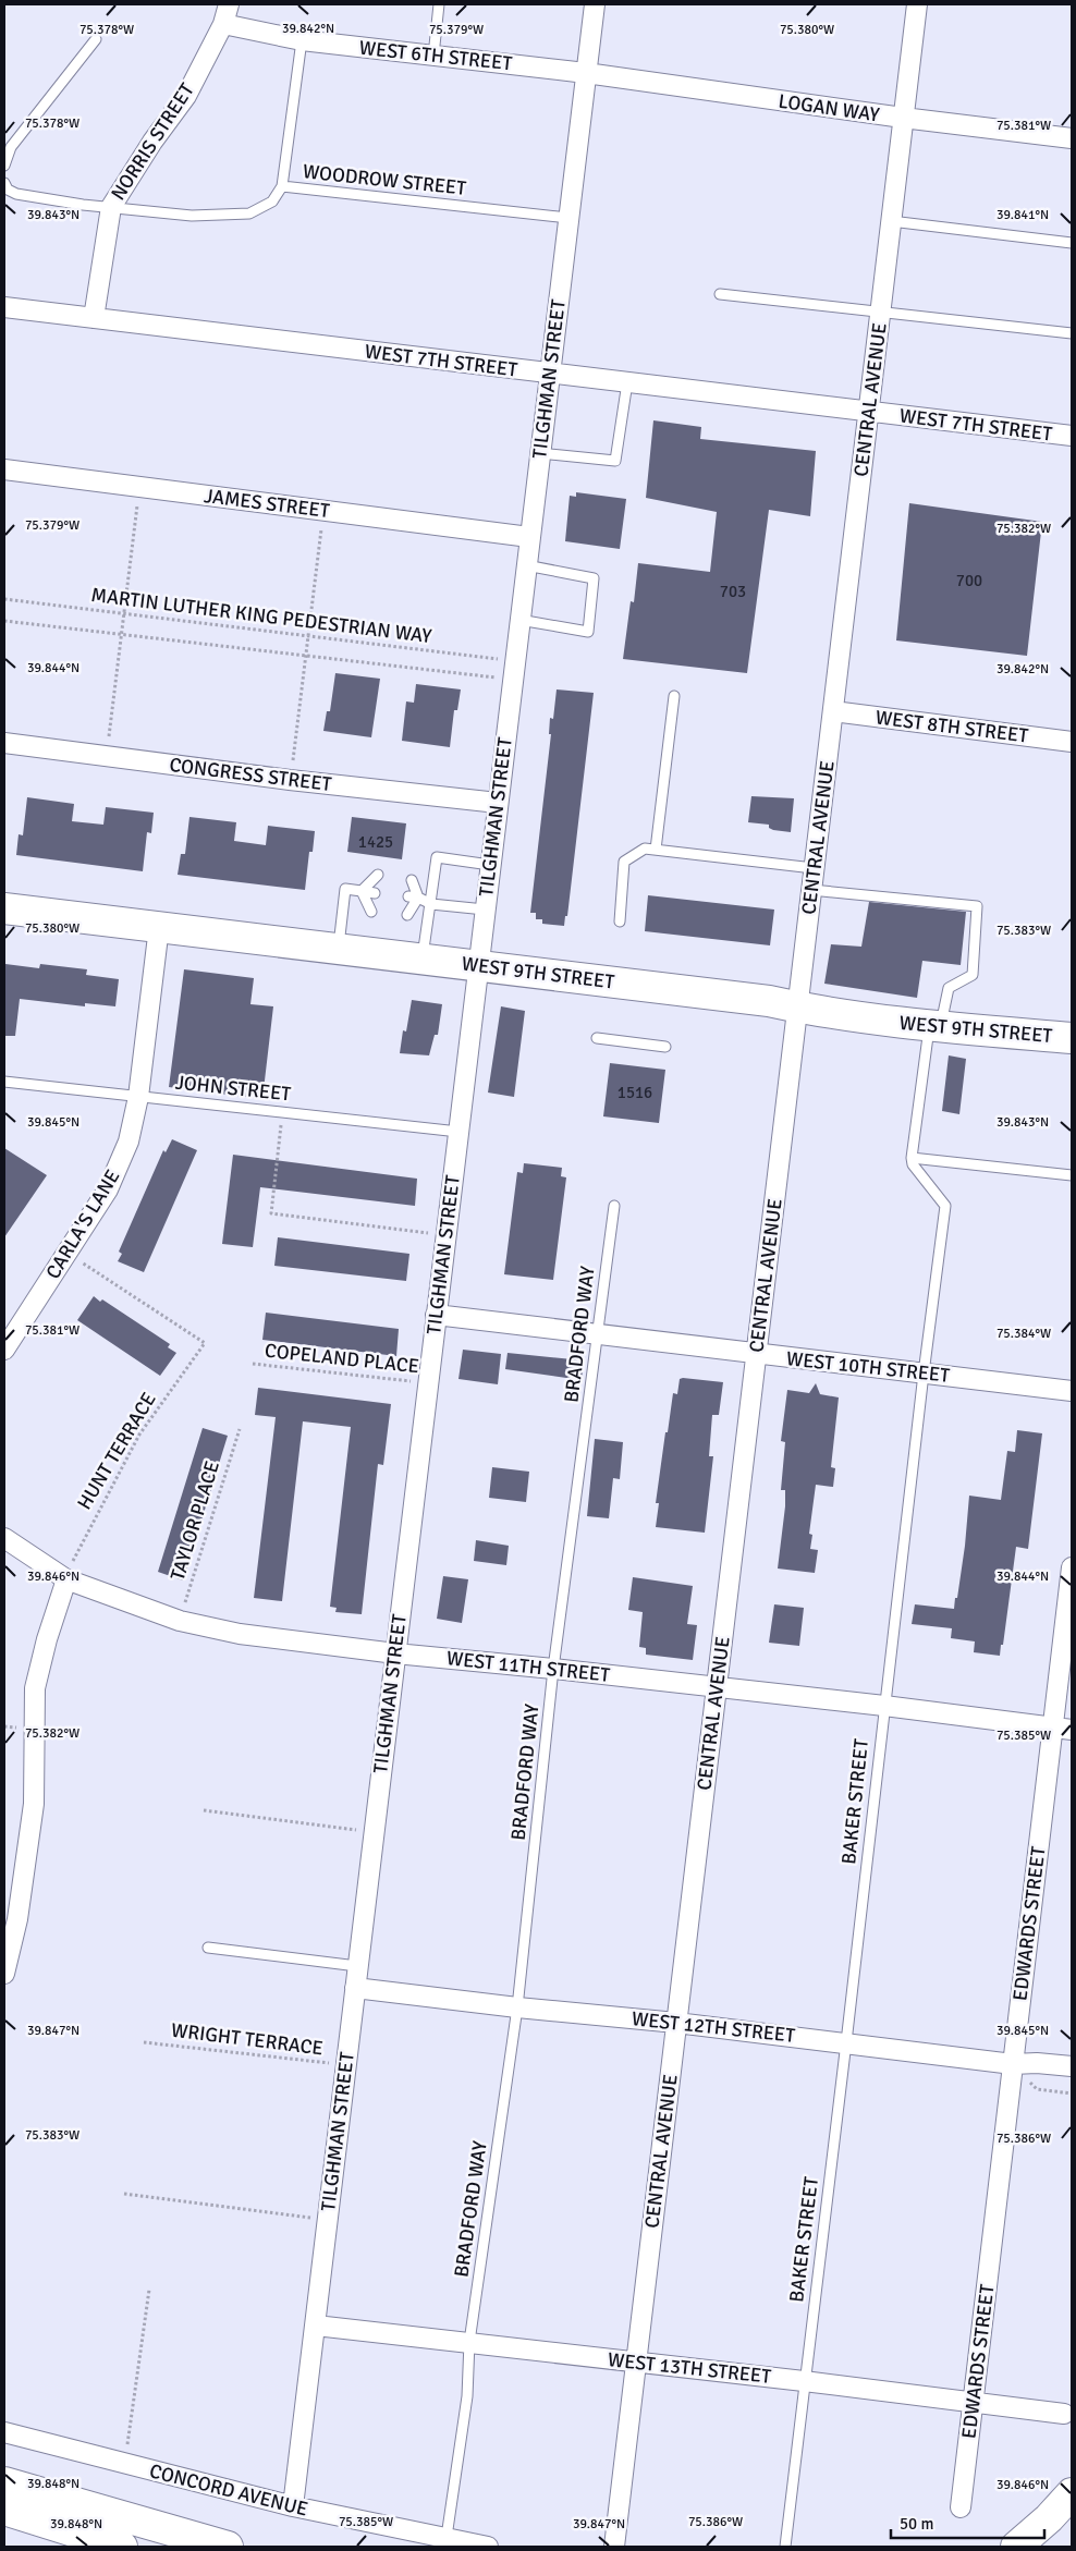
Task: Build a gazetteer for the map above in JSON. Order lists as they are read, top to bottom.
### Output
{
  "streets": {
    "main road": ["WEST 9TH STREET"],
    "street": [
      "WEST 6TH STREET",
      "LOGAN WAY",
      "NORRIS STREET",
      "WEST 7TH STREET",
      "TILGHMAN STREET",
      "CENTRAL AVENUE",
      "JAMES STREET",
      "WEST 8TH STREET",
      "CONGRESS STREET",
      "CARLA'S LANE",
      "WEST 10TH STREET",
      "WEST 11TH STREET",
      "EDWARDS STREET",
      "WEST 12TH STREET",
      "WEST 13TH STREET",
      "CONCORD AVENUE"
    ],
    "lane": [
      "WOODROW STREET",
      "JOHN STREET",
      "BRADFORD WAY",
      "BAKER STREET"
    ],
    "path": [
      "MARTIN LUTHER KING PEDESTRIAN WAY",
      "COPELAND PLACE",
      "HUNT TERRACE",
      "TAYLOR PLACE",
      "WRIGHT TERRACE"
    ]
  },
  "crossings": [
    ["WEST 6TH STREET", "LOGAN WAY"],
    ["WEST 6TH STREET", "NORRIS STREET"],
    ["WEST 6TH STREET", "TILGHMAN STREET"],
    ["LOGAN WAY", "TILGHMAN STREET"],
    ["LOGAN WAY", "CENTRAL AVENUE"],
    ["NORRIS STREET", "WOODROW STREET"],
    ["NORRIS STREET", "WEST 7TH STREET"],
    ["WOODROW STREET", "TILGHMAN STREET"],
    ["WEST 7TH STREET", "TILGHMAN STREET"],
    ["WEST 7TH STREET", "CENTRAL AVENUE"],
    ["TILGHMAN STREET", "JAMES STREET"],
    ["TILGHMAN STREET", "MARTIN LUTHER KING PEDESTRIAN WAY"],
    ["TILGHMAN STREET", "CONGRESS STREET"],
    ["TILGHMAN STREET", "WEST 9TH STREET"],
    ["TILGHMAN STREET", "JOHN STREET"],
    ["TILGHMAN STREET", "COPELAND PLACE"],
    ["TILGHMAN STREET", "WEST 10TH STREET"],
    ["TILGHMAN STREET", "WEST 11TH STREET"],
    ["TILGHMAN STREET", "WEST 12TH STREET"],
    ["TILGHMAN STREET", "WRIGHT TERRACE"],
    ["TILGHMAN STREET", "WEST 13TH STREET"],
    ["TILGHMAN STREET", "CONCORD AVENUE"],
    ["CENTRAL AVENUE", "WEST 8TH STREET"],
    ["CENTRAL AVENUE", "WEST 9TH STREET"],
    ["CENTRAL AVENUE", "WEST 10TH STREET"],
    ["CENTRAL AVENUE", "WEST 11TH STREET"],
    ["CENTRAL AVENUE", "WEST 12TH STREET"],
    ["CENTRAL AVENUE", "WEST 13TH STREET"],
    ["WEST 9TH STREET", "CARLA'S LANE"],
    ["JOHN STREET", "CARLA'S LANE"],
    ["CARLA'S LANE", "HUNT TERRACE"],
    ["BRADFORD WAY", "WEST 10TH STREET"],
    ["BRADFORD WAY", "WEST 11TH STREET"],
    ["BRADFORD WAY", "WEST 12TH STREET"],
    ["BRADFORD WAY", "WEST 13TH STREET"],
    ["BRADFORD WAY", "CONCORD AVENUE"],
    ["WEST 10TH STREET", "BAKER STREET"],
    ["HUNT TERRACE", "WEST 11TH STREET"],
    ["TAYLOR PLACE", "WEST 11TH STREET"],
    ["WEST 11TH STREET", "BAKER STREET"],
    ["WEST 11TH STREET", "EDWARDS STREET"],
    ["BAKER STREET", "WEST 12TH STREET"],
    ["BAKER STREET", "WEST 13TH STREET"],
    ["EDWARDS STREET", "WEST 12TH STREET"],
    ["EDWARDS STREET", "WEST 13TH STREET"]
  ],
  "house_numbers": [
    "700",
    "703",
    "1425",
    "1516"
  ],
  "scale_bar": "50 m",
  "coordinates": [
    "39.842°N",
    "75.378°W",
    "75.379°W",
    "75.380°W",
    "75.381°W",
    "39.843°N",
    "39.841°N",
    "75.382°W",
    "39.844°N",
    "75.383°W",
    "39.845°N",
    "75.384°W",
    "39.846°N",
    "75.385°W",
    "39.847°N",
    "75.386°W",
    "39.848°N"
  ]
}
